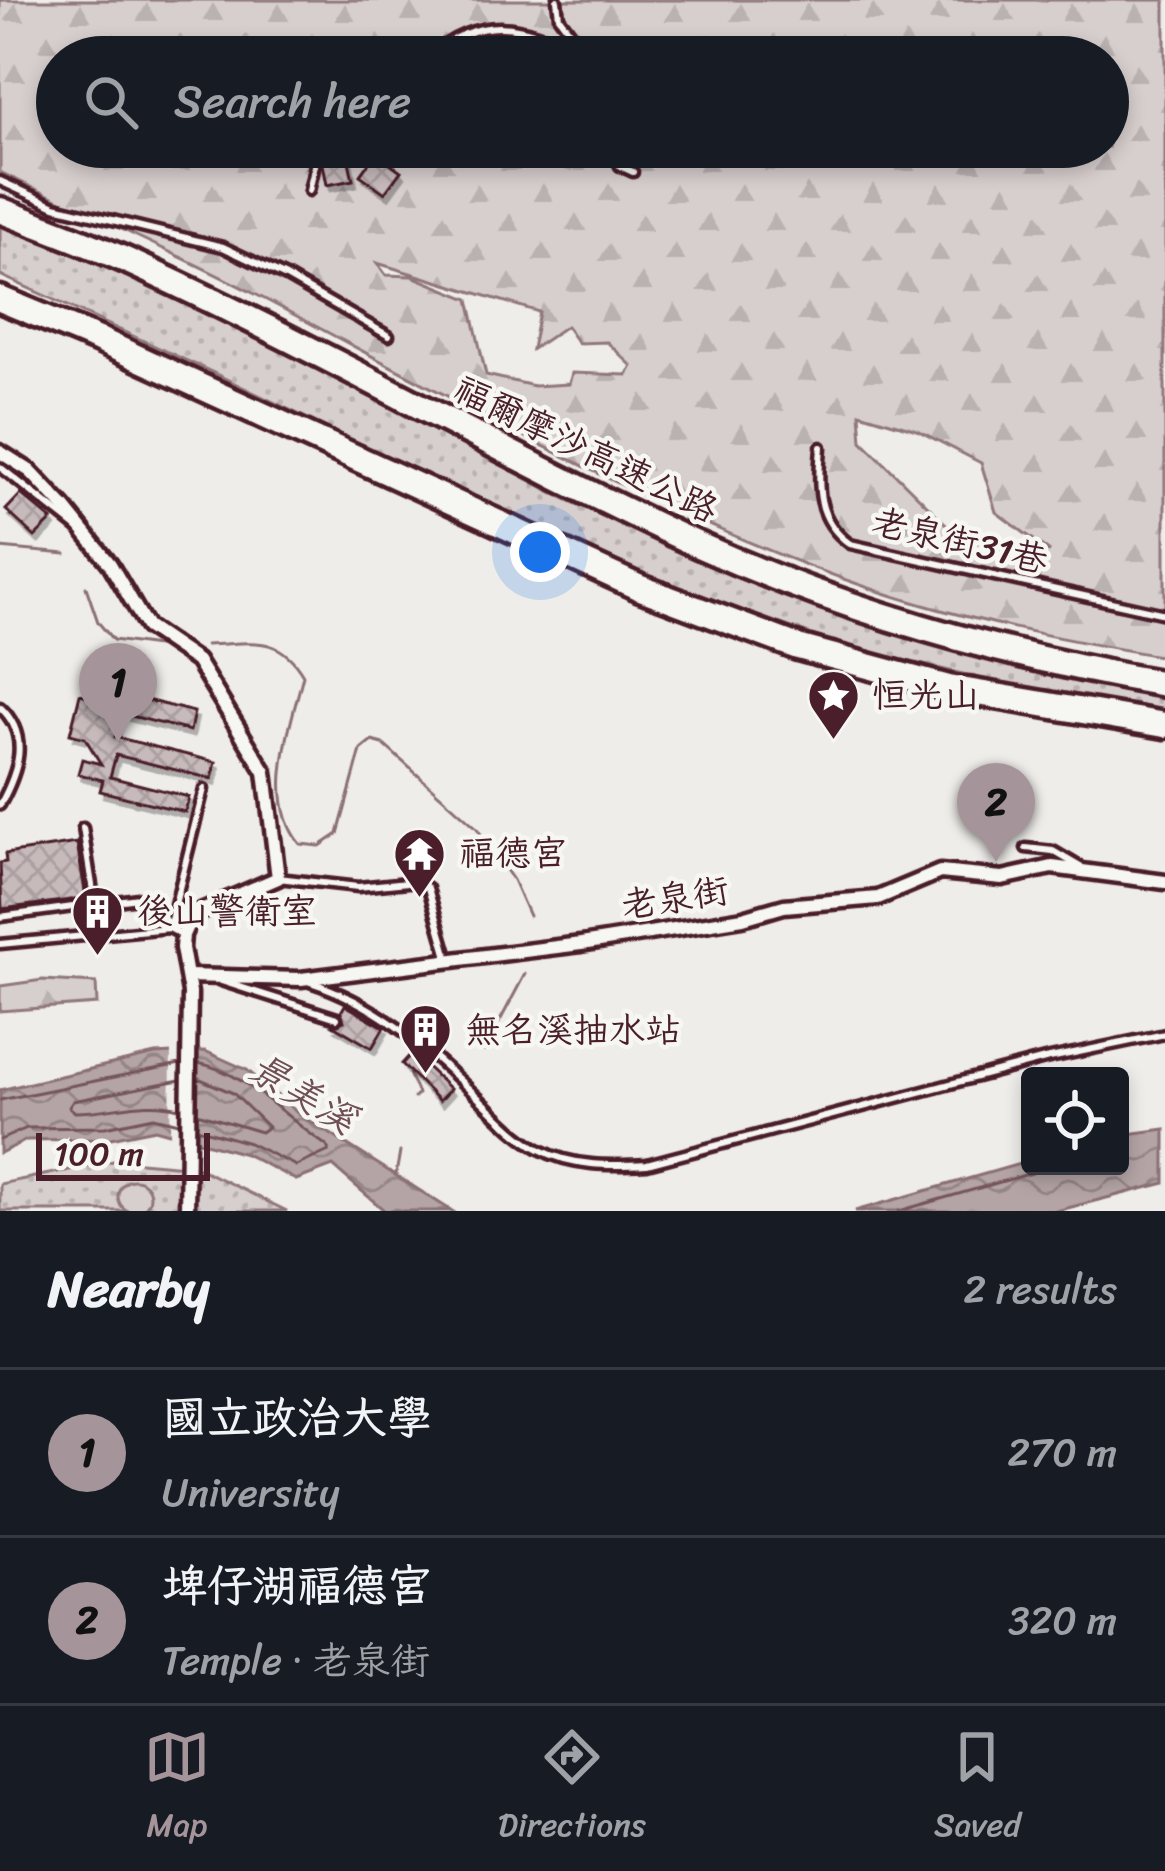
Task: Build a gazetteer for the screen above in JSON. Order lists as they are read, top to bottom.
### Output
{
  "streets": {
    "highway": ["福爾摩沙高速公路"],
    "street": ["老泉街"],
    "lane": ["老泉街31巷"]
  },
  "water": ["景美溪"],
  "places": {
    "place": ["恒光山"],
    "temple": ["福德宮"],
    "building": ["後山警衛室", "無名溪抽水站"]
  },
  "scale_bar": "100 m",
  "page": {
    "search": "Search here",
    "pins": ["1", "2"],
    "scale": "100 m",
    "heading": ["Nearby", "2 results"],
    "list": [
      {
        "mark": "1",
        "name": "國立政治大學",
        "note": "University",
        "value": "270 m"
      },
      {
        "mark": "2",
        "name": "埤仔湖福德宮",
        "note": "Temple · 老泉街",
        "value": "320 m"
      }
    ],
    "nav": ["Map", "Directions", "Saved"]
  }
}
